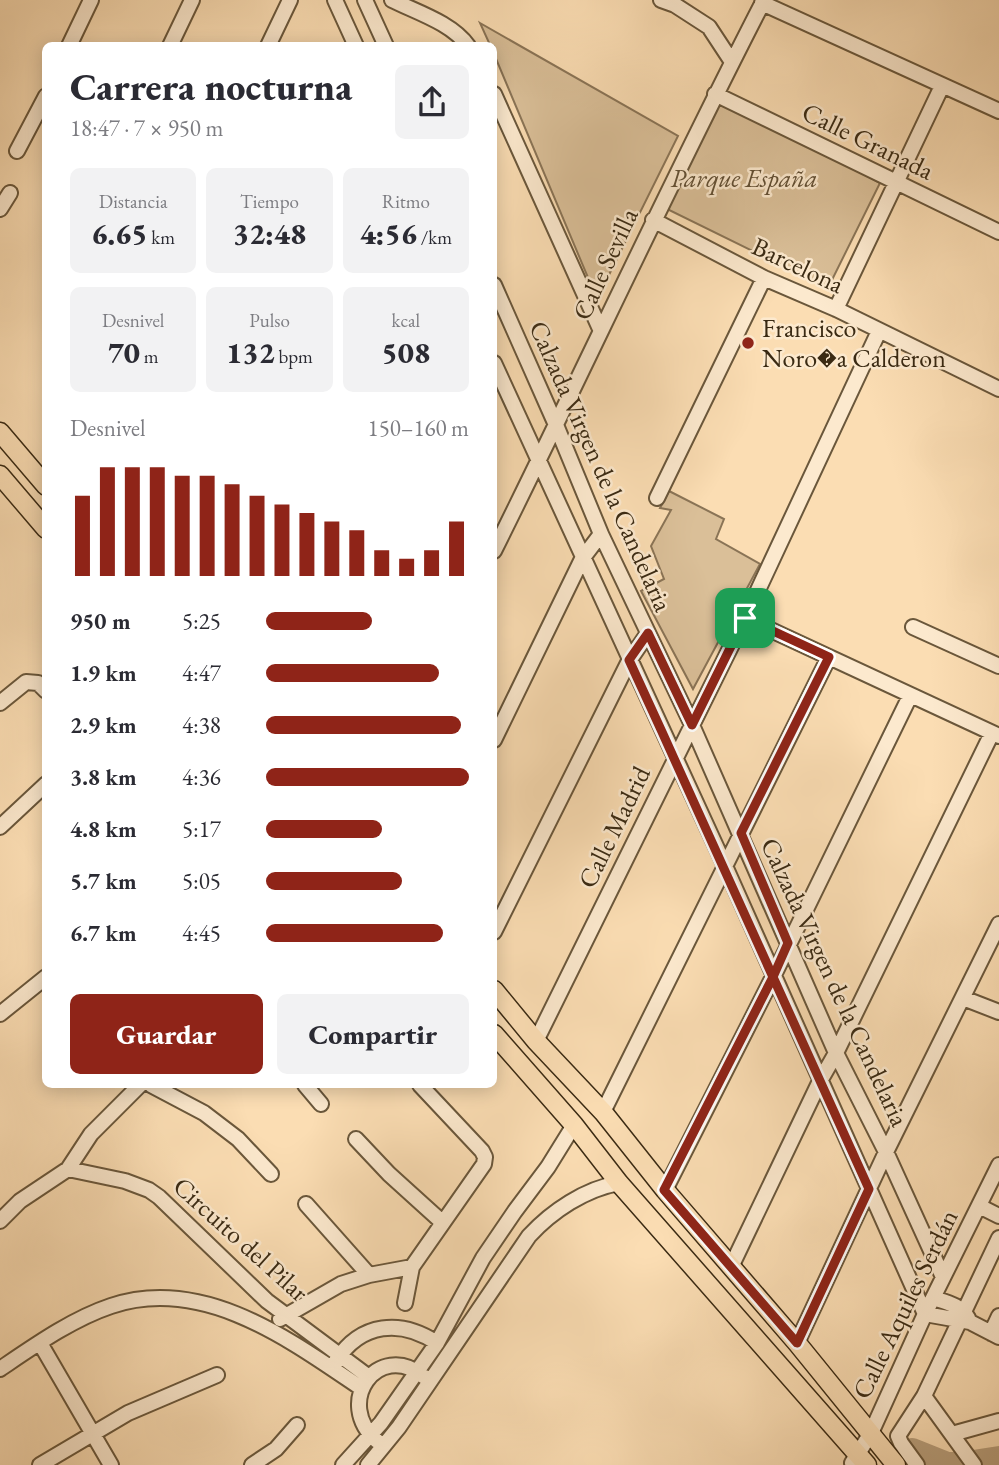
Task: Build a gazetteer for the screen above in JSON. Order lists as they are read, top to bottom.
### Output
{
  "streets": {
    "street": [
      "Calle Granada",
      "Calle Sevilla",
      "Barcelona",
      "Calzada Virgen de la Candelaria",
      "Calle Madrid",
      "Circuito del Pilar",
      "Calle Aquiles Serdán"
    ]
  },
  "crossings": [
    ["Calle Granada", "Calle Sevilla"],
    ["Calle Sevilla", "Barcelona"],
    ["Calle Sevilla", "Calzada Virgen de la Candelaria"],
    ["Barcelona", "Calle Madrid"],
    ["Calzada Virgen de la Candelaria", "Calle Madrid"],
    ["Calzada Virgen de la Candelaria", "Calle Aquiles Serdán"]
  ],
  "parks": ["Parque España"],
  "places": ["Francisco Noro�a Calderon"],
  "page": {
    "heading": ["Carrera nocturna", "18:47 · 7 × 950 m"],
    "stats": [
      ["Distancia", "6.65 km"],
      ["Tiempo", "32:48"],
      ["Ritmo", "4:56 /km"],
      ["Desnivel", "70 m"],
      ["Pulso", "132 bpm"],
      ["kcal", "508"]
    ],
    "chart": ["Desnivel", "150–160 m"],
    "list": [
      {
        "name": "950 m",
        "note": "5:25"
      },
      {
        "name": "1.9 km",
        "note": "4:47"
      },
      {
        "name": "2.9 km",
        "note": "4:38"
      },
      {
        "name": "3.8 km",
        "note": "4:36"
      },
      {
        "name": "4.8 km",
        "note": "5:17"
      },
      {
        "name": "5.7 km",
        "note": "5:05"
      },
      {
        "name": "6.7 km",
        "note": "4:45"
      }
    ],
    "buttons": ["Guardar", "Compartir"]
  }
}
